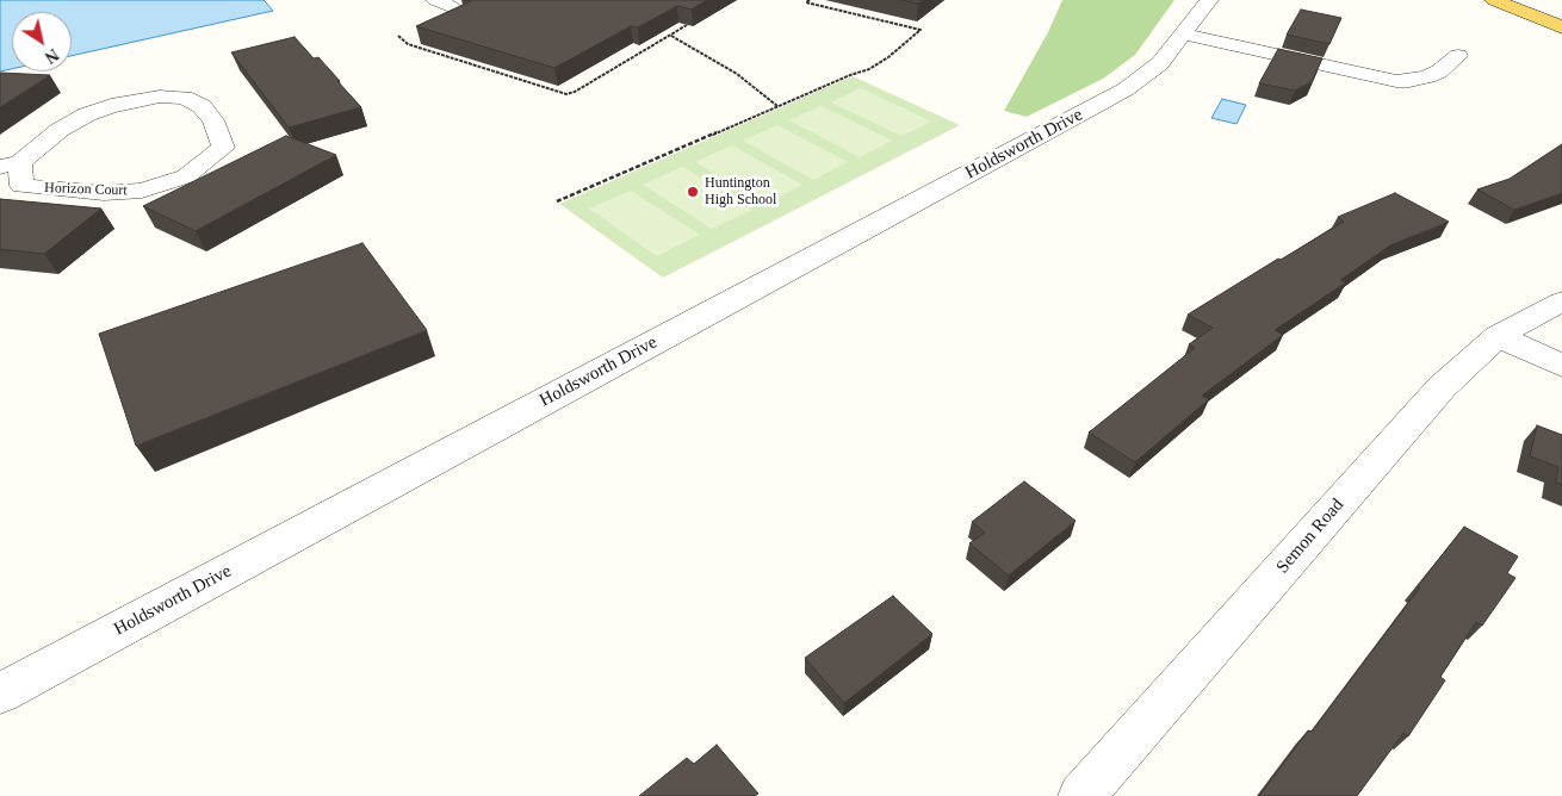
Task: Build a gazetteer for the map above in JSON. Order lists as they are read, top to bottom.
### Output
{
  "streets": {
    "street": ["Holdsworth Drive", "Horizon Court", "Semon Road"]
  },
  "places": ["Huntington High School"],
  "north": "bottom right"
}
